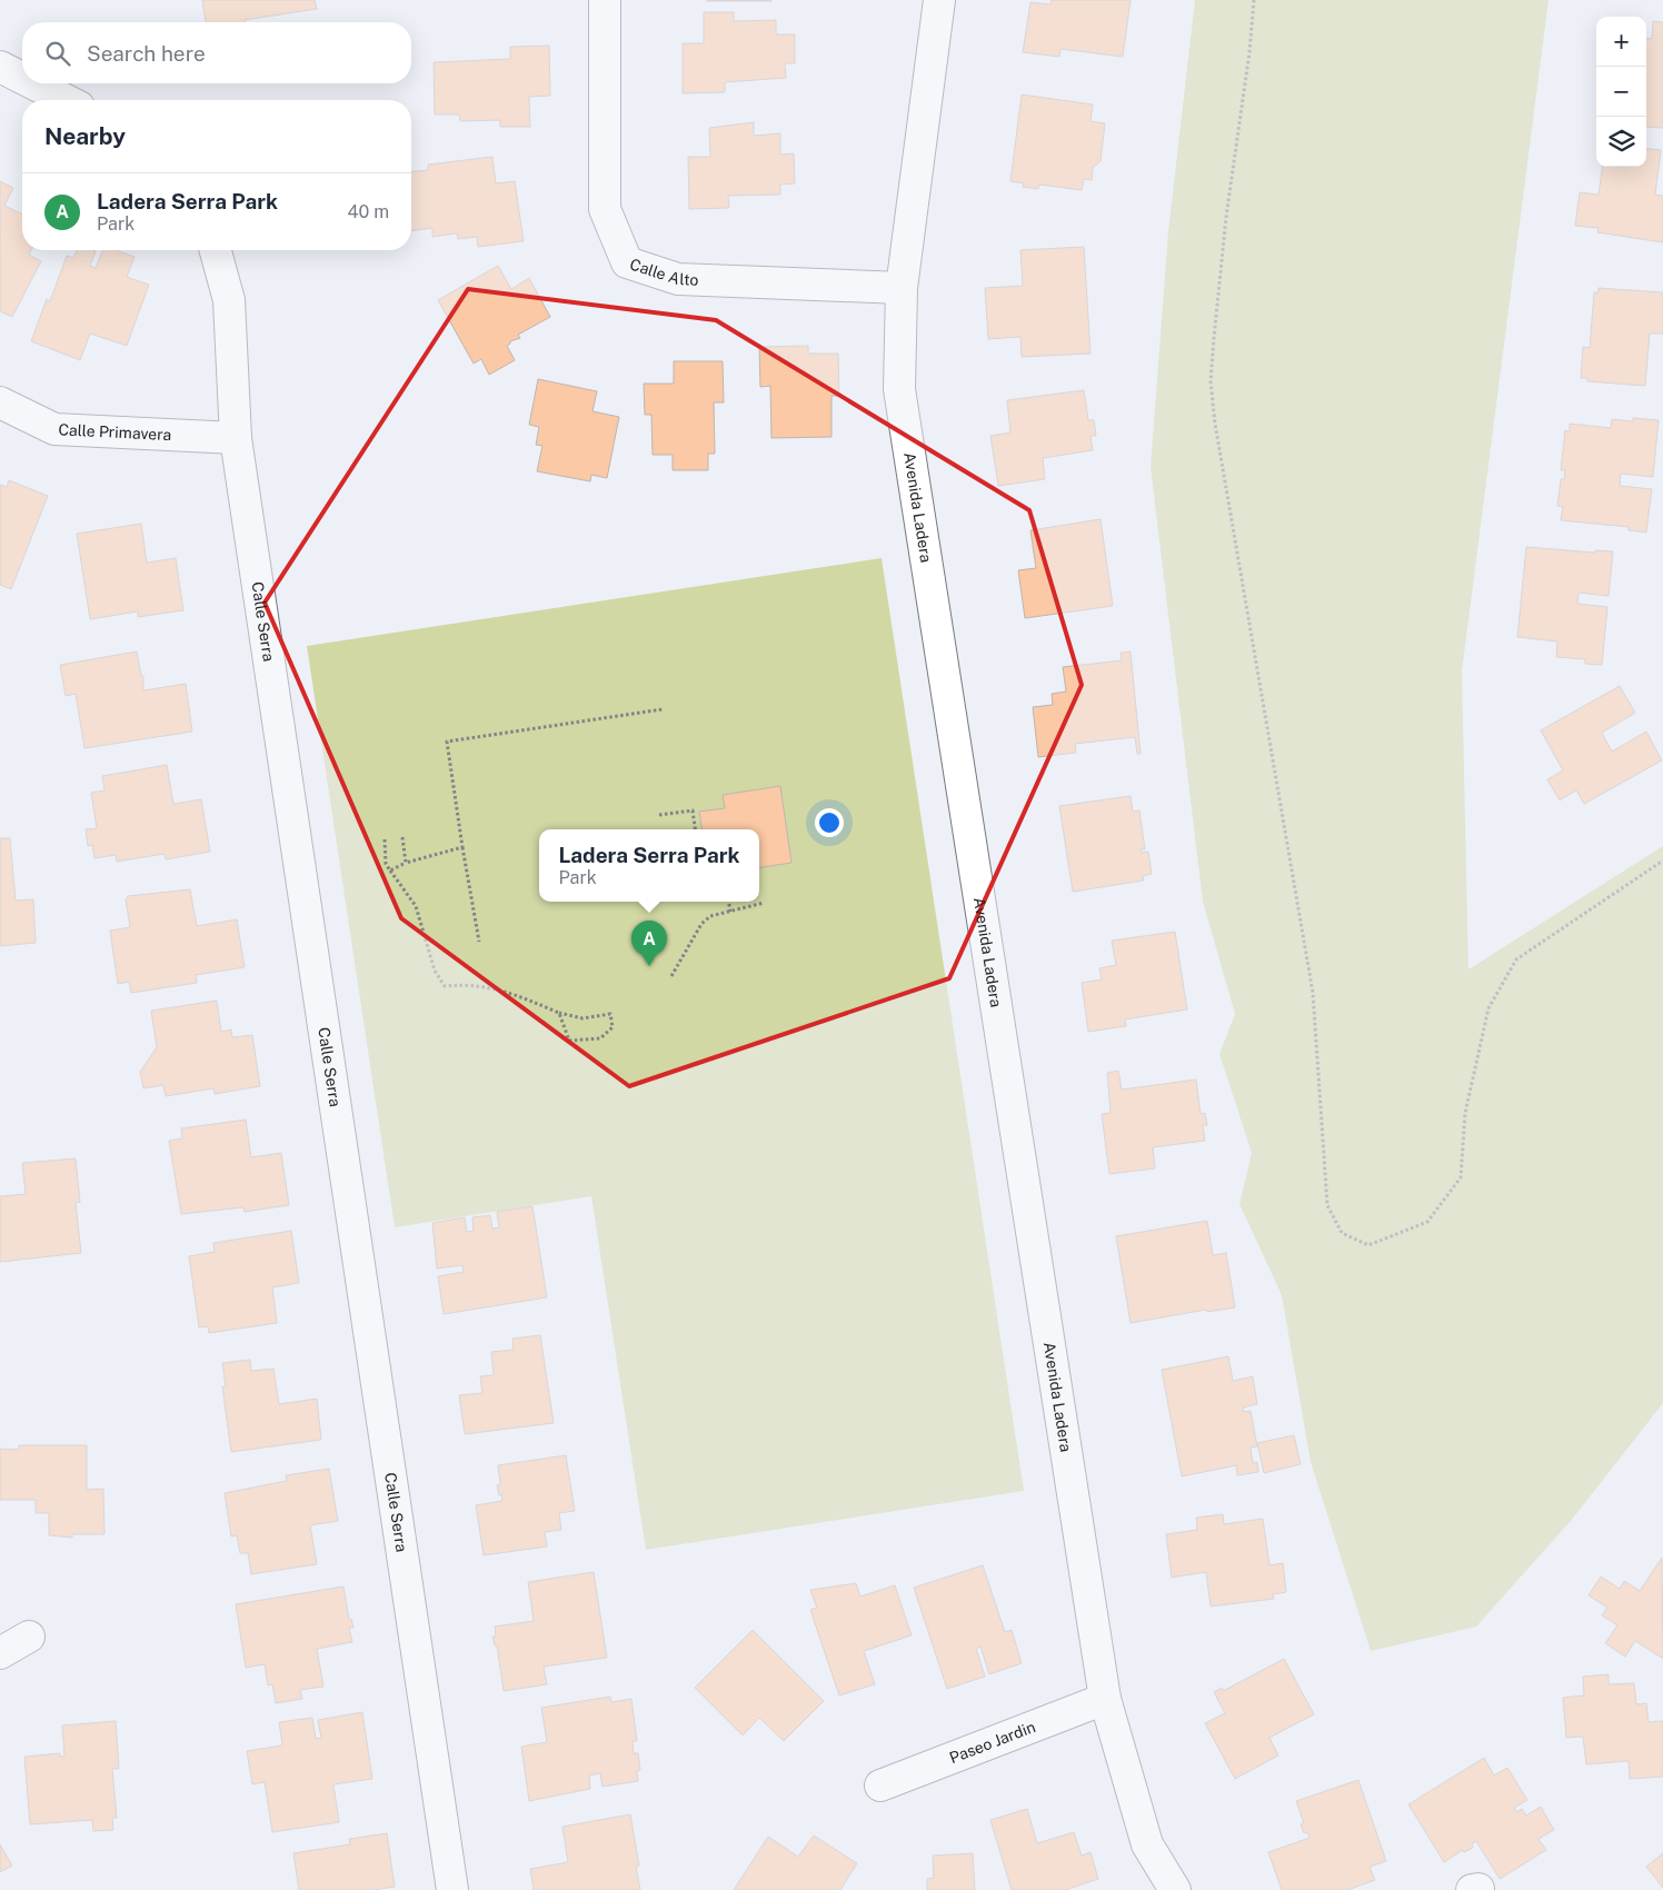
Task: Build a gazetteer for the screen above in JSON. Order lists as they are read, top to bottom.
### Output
{
  "streets": {
    "street": [
      "Calle Alto",
      "Calle Primavera",
      "Avenida Ladera",
      "Calle Serra",
      "Paseo Jardin"
    ]
  },
  "crossings": [
    ["Calle Alto", "Avenida Ladera"],
    ["Calle Primavera", "Calle Serra"],
    ["Avenida Ladera", "Paseo Jardin"]
  ],
  "page": {
    "map_buttons": ["+", "−"],
    "search": "Search here",
    "heading": "Nearby",
    "list": [
      {
        "mark": "A",
        "name": "Ladera Serra Park",
        "note": "Park",
        "value": "40 m"
      }
    ],
    "popup": ["Ladera Serra Park", "Park"],
    "pins": "A"
  }
}
